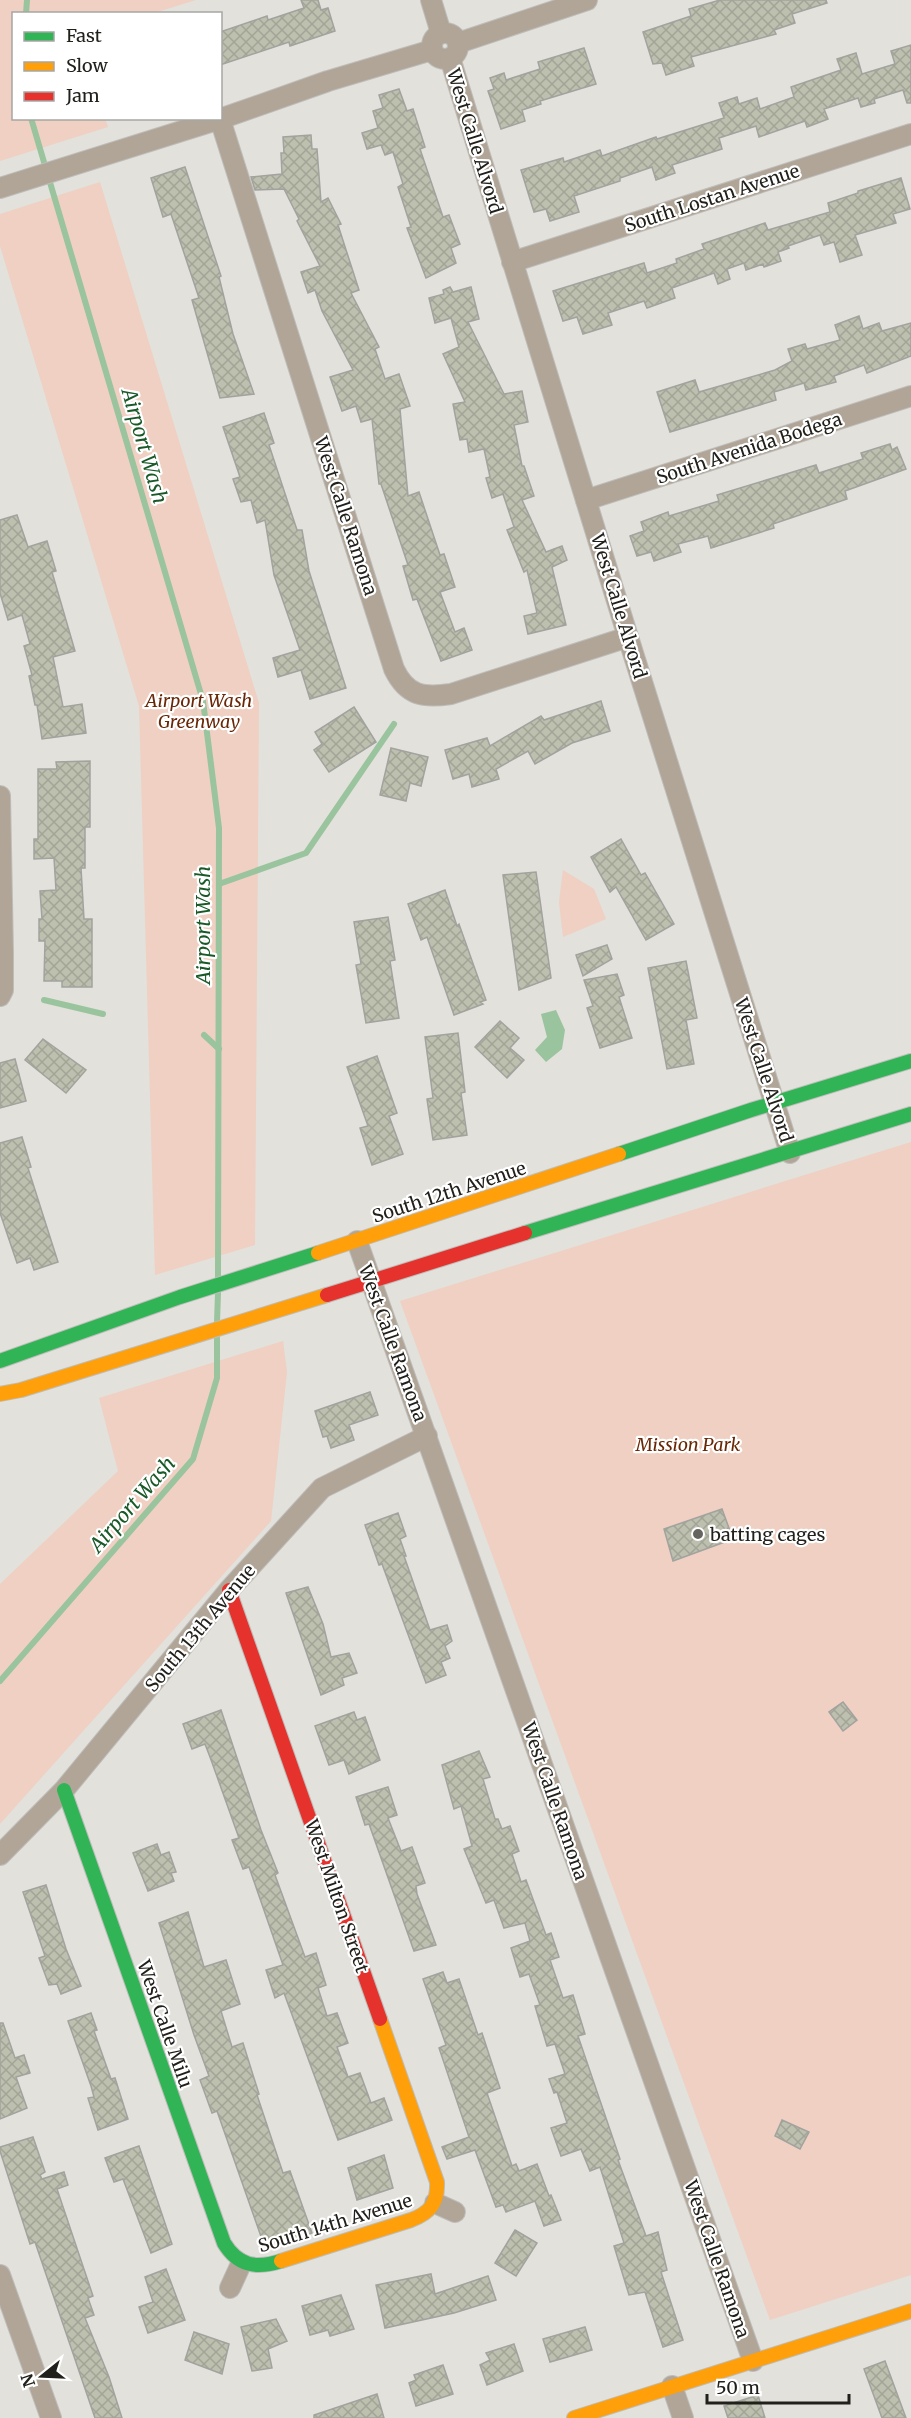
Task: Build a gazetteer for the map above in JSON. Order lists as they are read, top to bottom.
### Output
{
  "streets": {
    "main road": [
      "South 12th Avenue",
      "West Milton Street",
      "West Calle Milu",
      "South 14th Avenue"
    ],
    "street": [
      "West Calle Alvord",
      "South Lostan Avenue",
      "South Avenida Bodega",
      "West Calle Ramona",
      "South 13th Avenue"
    ]
  },
  "crossings": [
    ["West Calle Alvord", "South Lostan Avenue"],
    ["West Calle Alvord", "South Avenida Bodega"],
    ["West Calle Alvord", "West Calle Ramona"],
    ["West Calle Alvord", "South 12th Avenue"],
    ["West Calle Ramona", "South 12th Avenue"],
    ["West Calle Ramona", "South 13th Avenue"],
    ["South 13th Avenue", "West Milton Street"],
    ["South 13th Avenue", "West Calle Milu"],
    ["West Milton Street", "South 14th Avenue"],
    ["West Calle Milu", "South 14th Avenue"]
  ],
  "water": ["Airport Wash"],
  "parks": ["Airport Wash Greenway", "Mission Park"],
  "places": ["batting cages"],
  "legend": ["Fast", "Slow", "Jam"],
  "scale_bar": "50 m",
  "north": "left"
}
